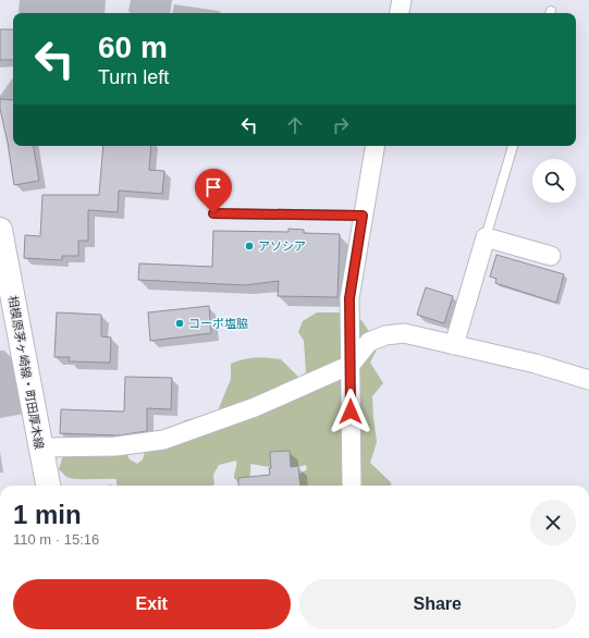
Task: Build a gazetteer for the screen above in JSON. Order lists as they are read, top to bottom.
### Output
{
  "streets": {
    "main road": ["相模原茅ヶ崎線・町田厚木線"]
  },
  "places": ["アソシア", "コーポ塩脇"],
  "page": {
    "turn": ["60 m", "Turn left"],
    "heading": ["1 min", "110 m · 15:16"],
    "buttons": ["Exit", "Share"]
  }
}
